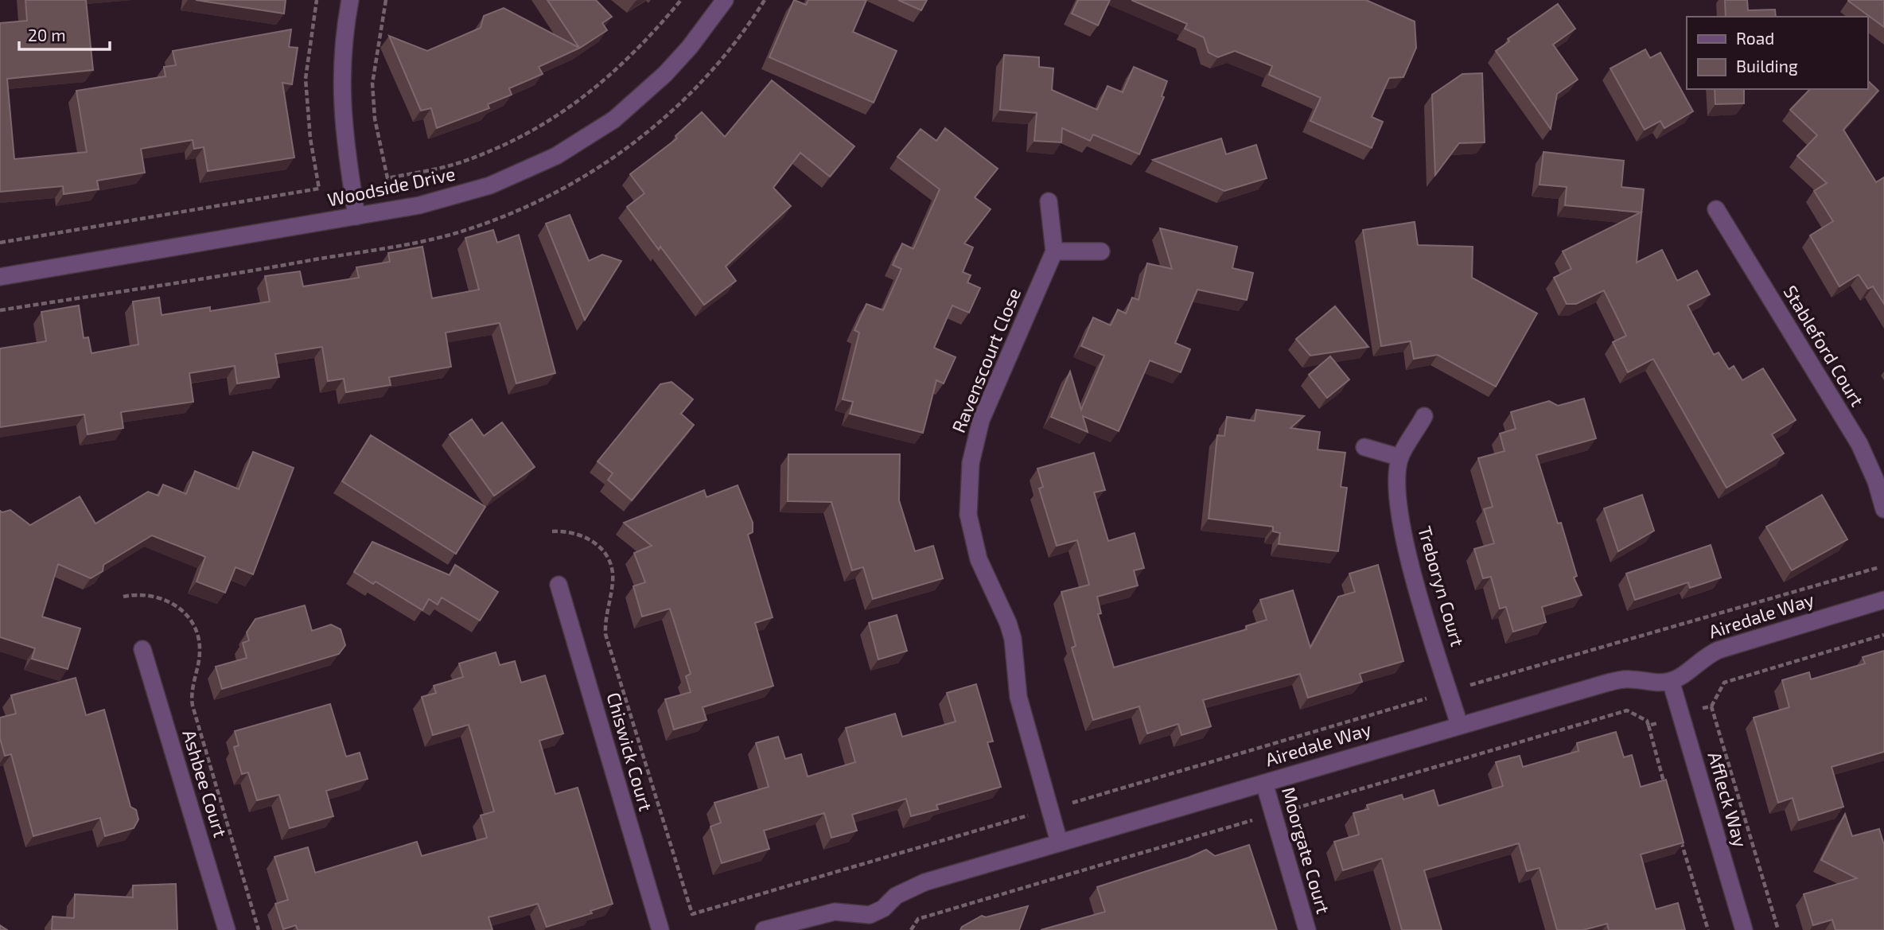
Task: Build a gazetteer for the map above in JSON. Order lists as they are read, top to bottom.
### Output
{
  "streets": {
    "street": [
      "Woodside Drive",
      "Stableford Court",
      "Ravenscourt Close",
      "Treboryn Court",
      "Airedale Way",
      "Chiswick Court",
      "Ashbee Court",
      "Affleck Way",
      "Moorgate Court"
    ]
  },
  "crossings": [
    ["Ravenscourt Close", "Airedale Way"],
    ["Treboryn Court", "Airedale Way"],
    ["Airedale Way", "Affleck Way"],
    ["Airedale Way", "Moorgate Court"]
  ],
  "legend": ["Road", "Building"],
  "scale_bar": "20 m"
}
